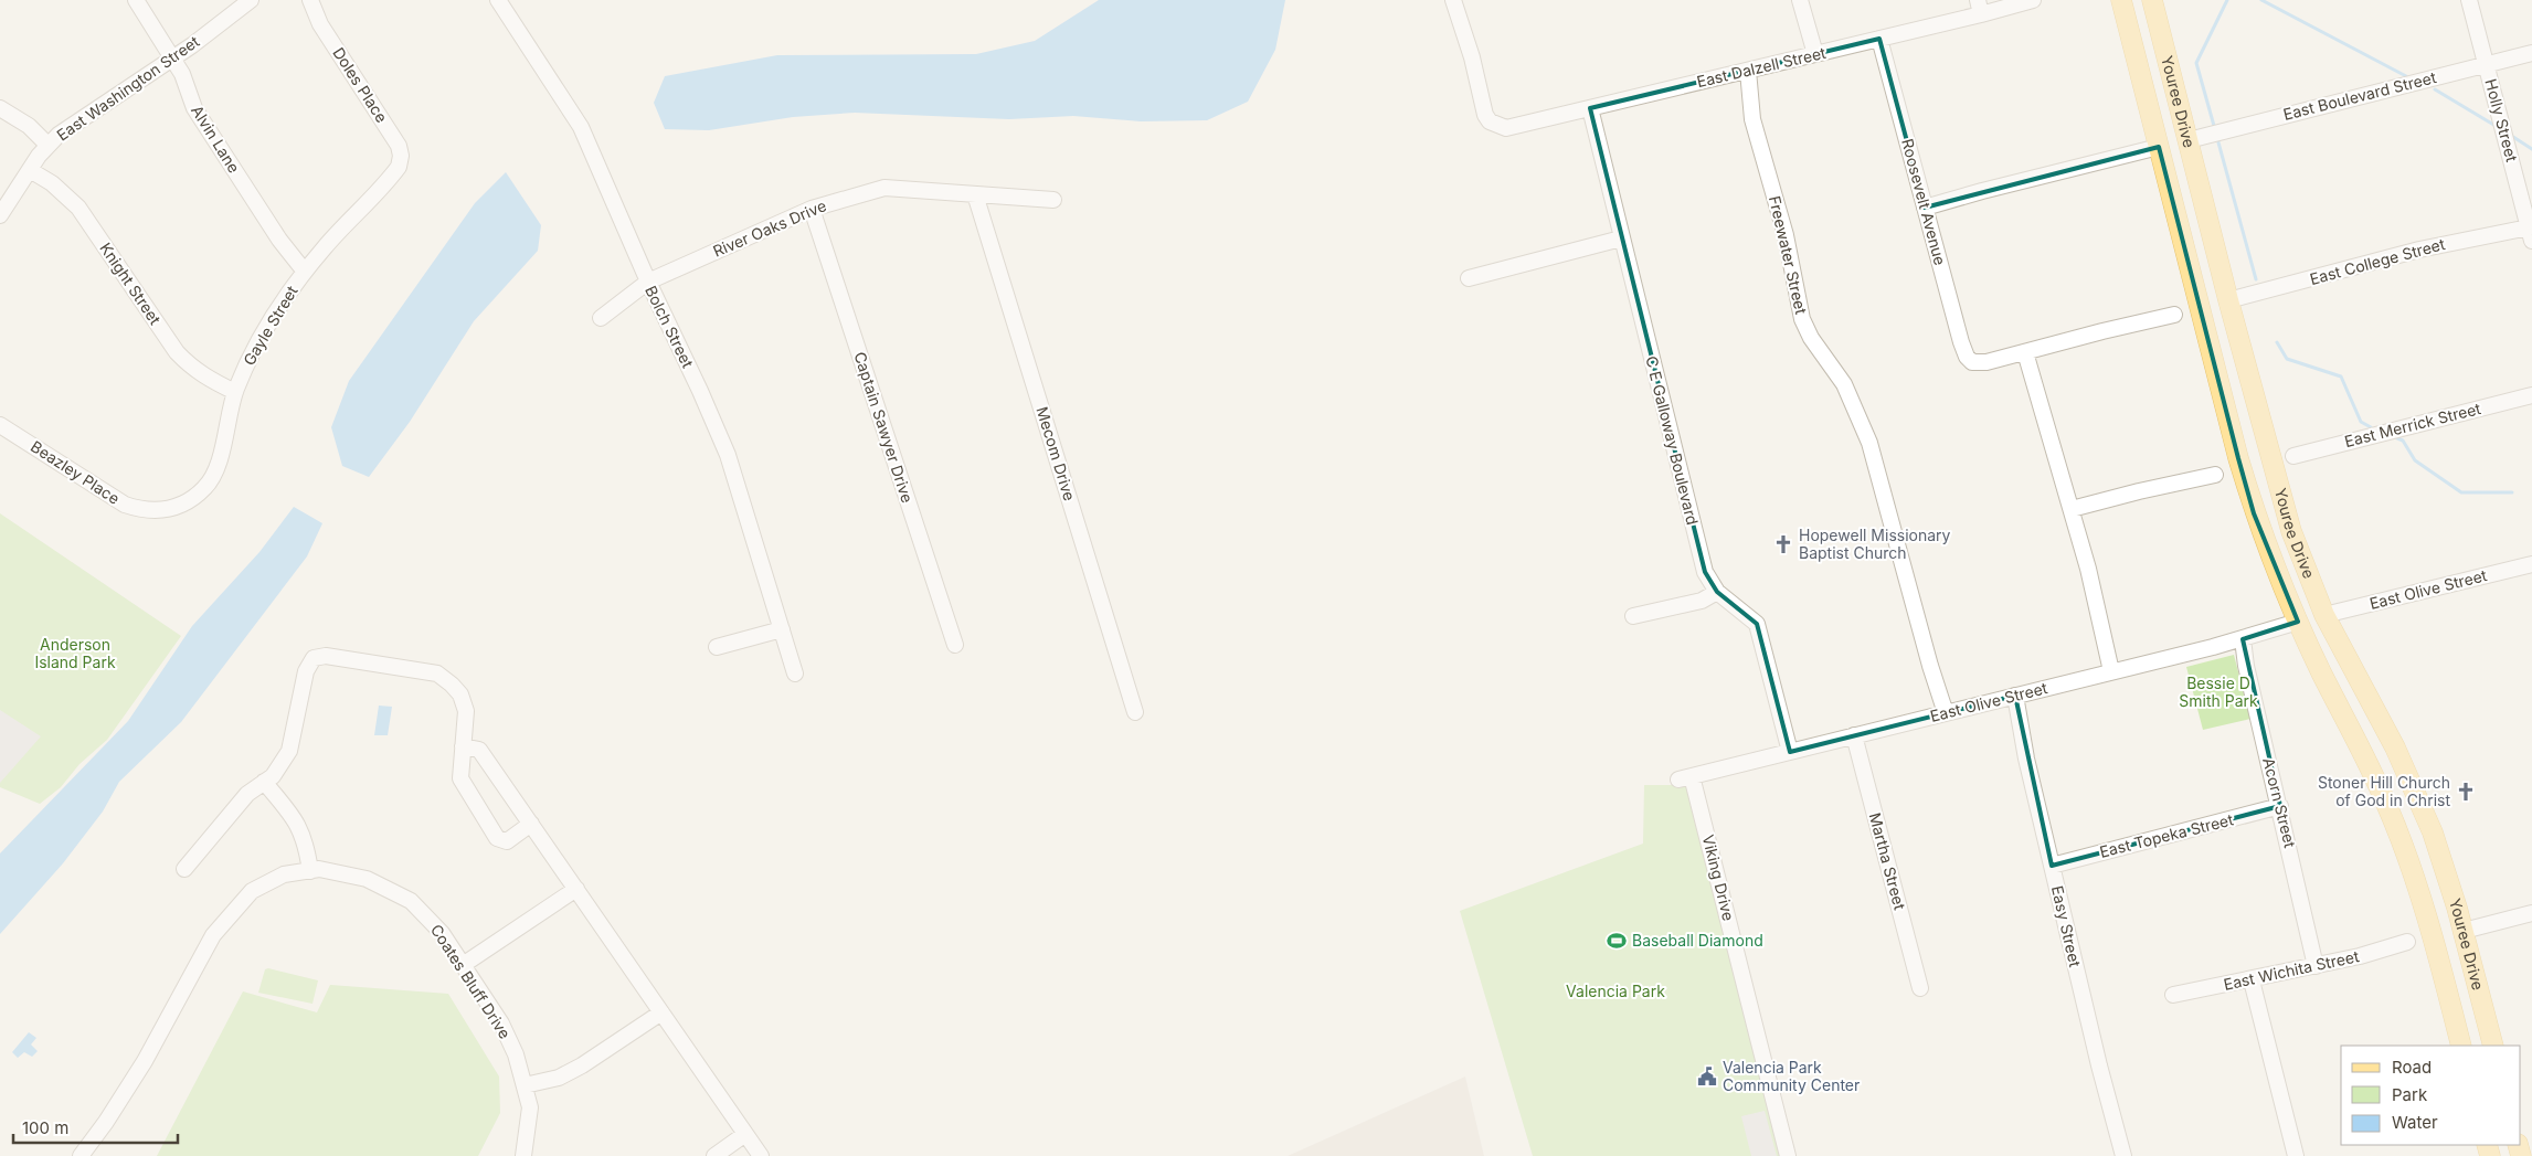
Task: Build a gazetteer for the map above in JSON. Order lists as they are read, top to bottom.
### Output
{
  "streets": {
    "main road": ["Youree Drive"],
    "street": [
      "East Dalzell Street",
      "Doles Place",
      "East Washington Street",
      "East Boulevard Street",
      "Holly Street",
      "Alvin Lane",
      "Roosevelt Avenue",
      "River Oaks Drive",
      "Freewater Street",
      "East College Street",
      "Knight Street",
      "Gayle Street",
      "Bolch Street",
      "East Merrick Street",
      "Captain Sawyer Drive",
      "C E Galloway Boulevard",
      "Mecom Drive",
      "Beazley Place",
      "East Olive Street",
      "Acorn Street",
      "East Topeka Street",
      "Martha Street",
      "Viking Drive",
      "Easy Street",
      "East Wichita Street",
      "Coates Bluff Drive"
    ]
  },
  "crossings": [
    ["East Dalzell Street", "Roosevelt Avenue"],
    ["East Dalzell Street", "Freewater Street"],
    ["East Dalzell Street", "C E Galloway Boulevard"],
    ["Doles Place", "Gayle Street"],
    ["East Washington Street", "Alvin Lane"],
    ["East Washington Street", "Knight Street"],
    ["East Boulevard Street", "Youree Drive"],
    ["East Boulevard Street", "Holly Street"],
    ["Youree Drive", "East College Street"],
    ["Youree Drive", "East Olive Street"],
    ["Holly Street", "East College Street"],
    ["Alvin Lane", "Gayle Street"],
    ["River Oaks Drive", "Bolch Street"],
    ["River Oaks Drive", "Captain Sawyer Drive"],
    ["River Oaks Drive", "Mecom Drive"],
    ["Freewater Street", "East Olive Street"],
    ["Knight Street", "Gayle Street"],
    ["Gayle Street", "Beazley Place"],
    ["C E Galloway Boulevard", "East Olive Street"],
    ["East Olive Street", "Acorn Street"],
    ["East Olive Street", "Martha Street"],
    ["East Olive Street", "Viking Drive"],
    ["East Olive Street", "Easy Street"],
    ["Acorn Street", "East Topeka Street"],
    ["Acorn Street", "East Wichita Street"],
    ["East Topeka Street", "Easy Street"]
  ],
  "parks": ["Anderson Island Park", "Bessie D Smith Park", "Valencia Park"],
  "places": {
    "church": ["Hopewell Missionary Baptist Church", "Stoner Hill Church of God in Christ"],
    "sports": ["Baseball Diamond"],
    "public building": ["Valencia Park Community Center"]
  },
  "legend": ["Road", "Park", "Water"],
  "scale_bar": "100 m"
}
